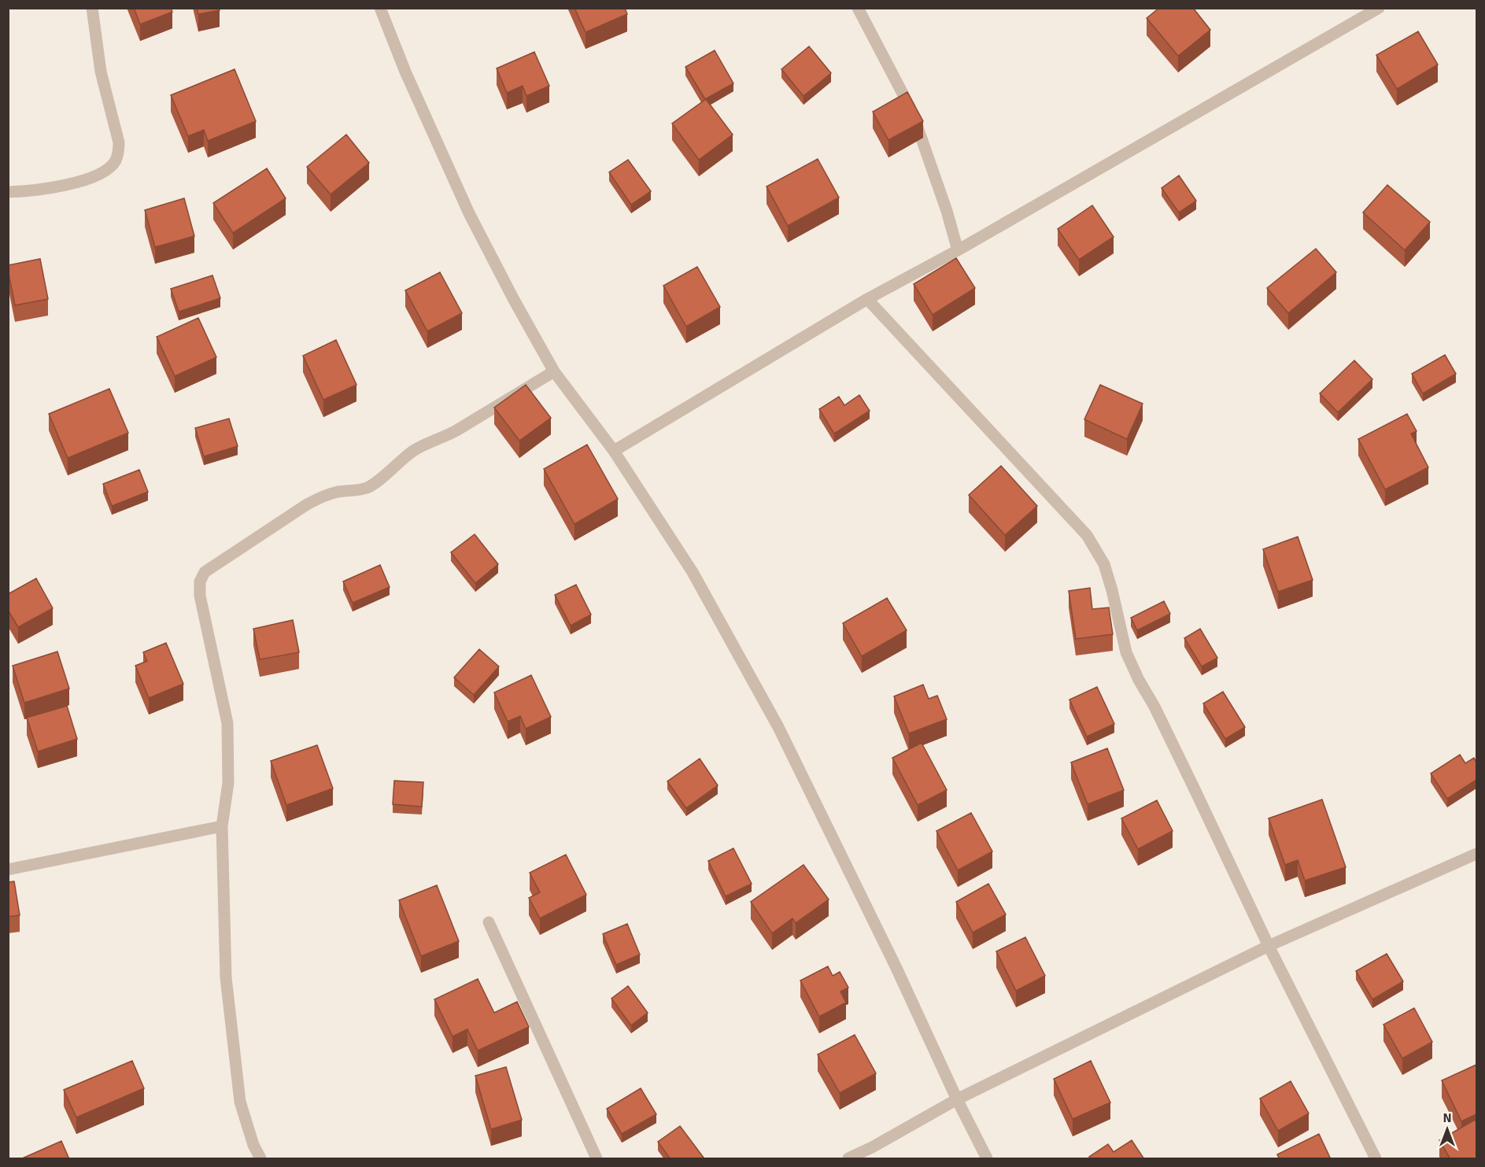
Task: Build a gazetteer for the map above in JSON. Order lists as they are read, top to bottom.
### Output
{
  "north": "top"
}
